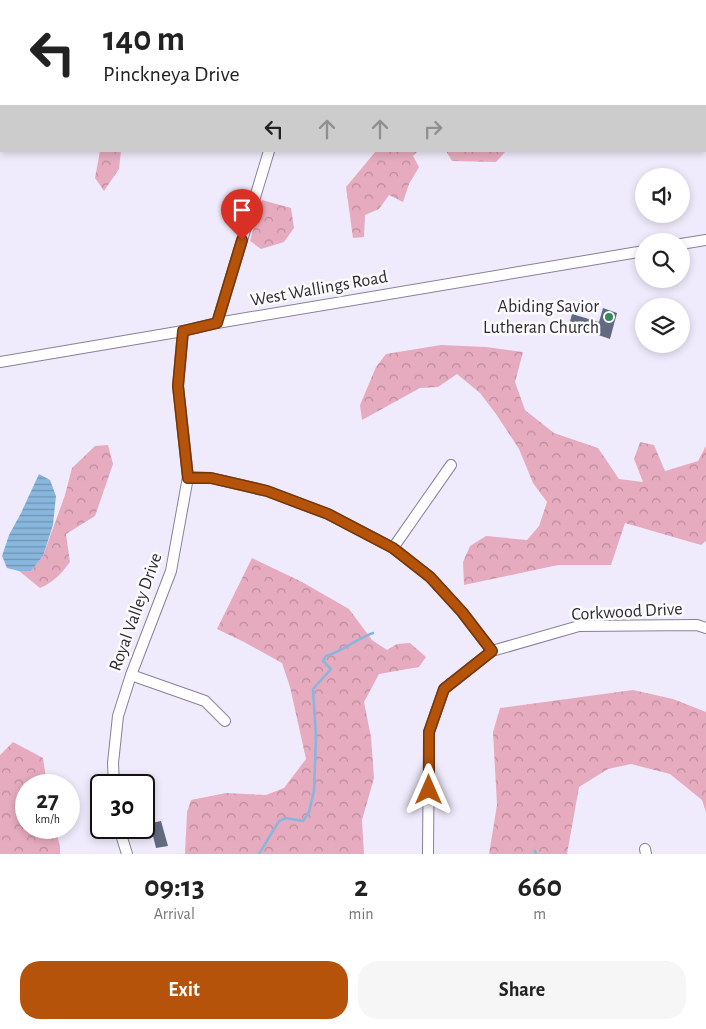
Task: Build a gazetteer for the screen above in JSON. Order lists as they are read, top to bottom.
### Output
{
  "streets": {
    "street": ["West Wallings Road", "Royal Valley Drive", "Corkwood Drive"]
  },
  "crossings": [
    ["West Wallings Road", "Royal Valley Drive"]
  ],
  "places": ["Abiding Savior Lutheran Church"],
  "page": {
    "turn": ["140 m", "Pinckneya Drive"],
    "speed": "27 km/h",
    "limit": "30",
    "eta": [
      "09:13",
      "Arrival",
      "2",
      "min",
      "660",
      "m"
    ],
    "buttons": ["Exit", "Share"]
  }
}
